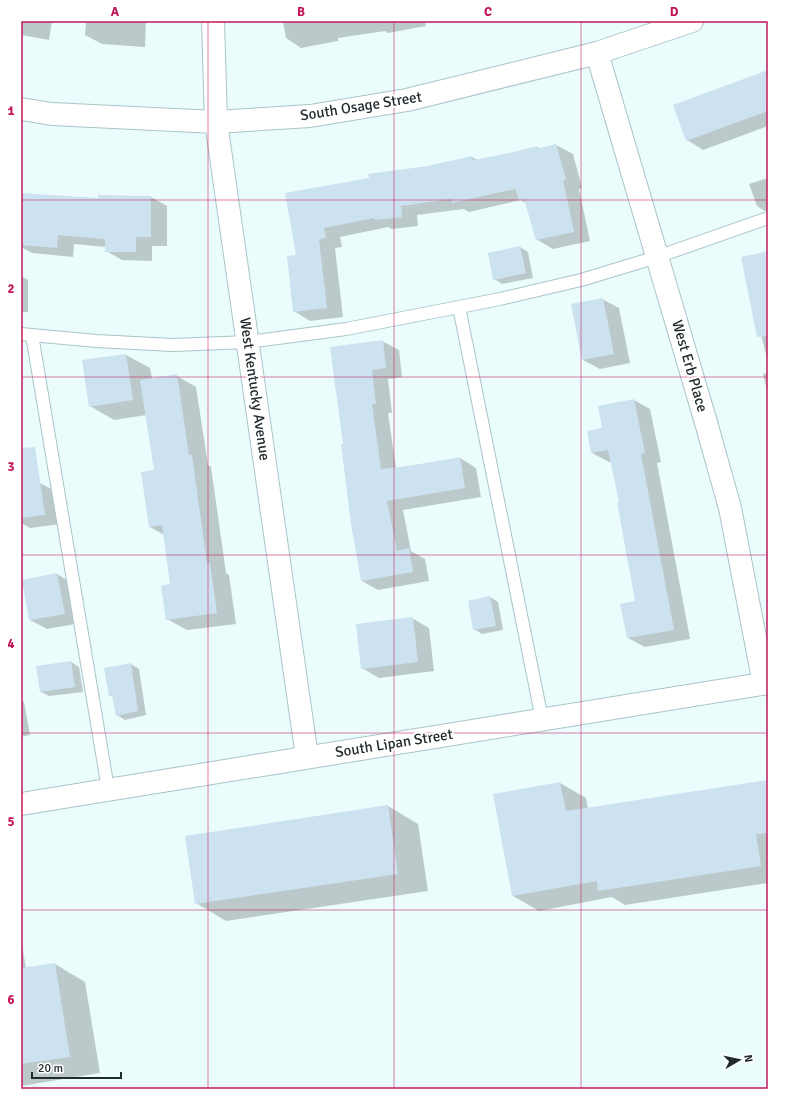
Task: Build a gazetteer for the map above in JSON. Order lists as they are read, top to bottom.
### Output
{
  "streets": {
    "street": [
      "South Osage Street",
      "West Erb Place",
      "West Kentucky Avenue",
      "South Lipan Street"
    ]
  },
  "crossings": [
    ["South Osage Street", "West Erb Place"],
    ["South Osage Street", "West Kentucky Avenue"],
    ["West Erb Place", "South Lipan Street"],
    ["West Kentucky Avenue", "South Lipan Street"]
  ],
  "scale_bar": "20 m",
  "north": "right",
  "grid": {
    "columns": [
      "A",
      "B",
      "C",
      "D"
    ],
    "rows": [
      "1",
      "2",
      "3",
      "4",
      "5",
      "6"
    ]
  }
}
